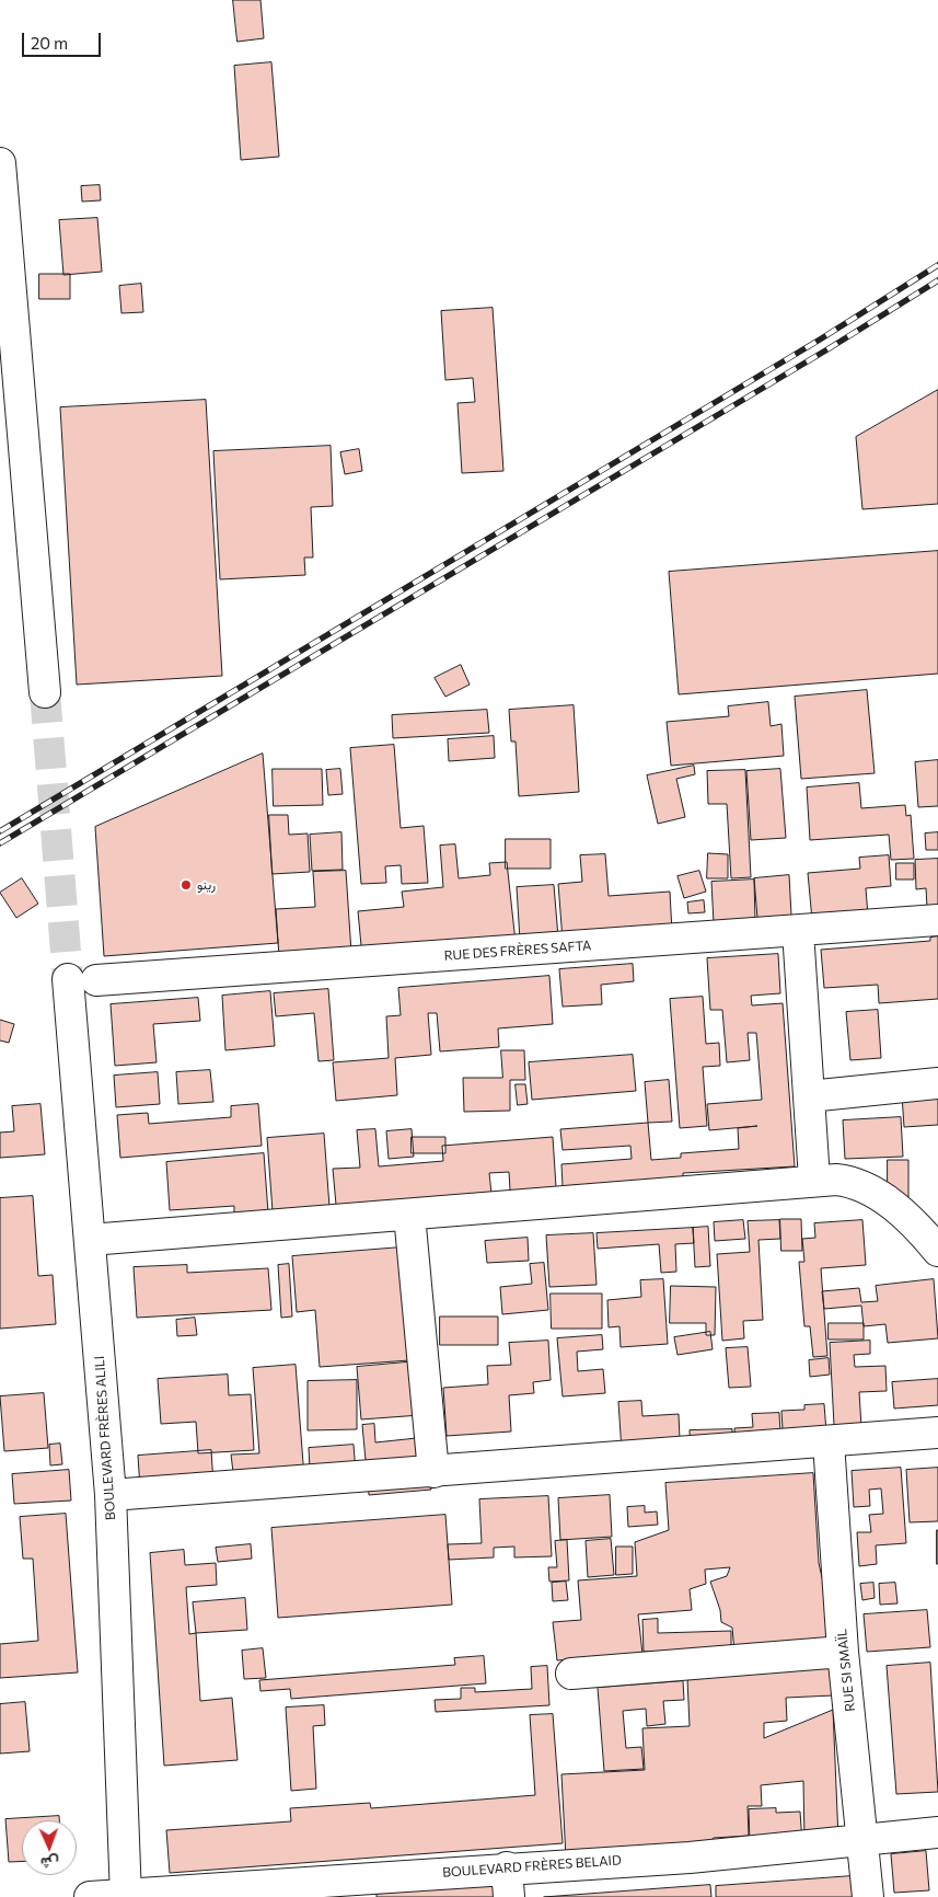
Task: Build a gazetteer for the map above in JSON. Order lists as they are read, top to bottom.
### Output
{
  "streets": {
    "street": [
      "RUE DES FRÈRES SAFTA",
      "BOULEVARD FRÈRES ALILI",
      "RUE SI SMAÏL",
      "BOULEVARD FRÈRES BELAID"
    ]
  },
  "crossings": [
    ["RUE DES FRÈRES SAFTA", "BOULEVARD FRÈRES ALILI"],
    ["BOULEVARD FRÈRES ALILI", "BOULEVARD FRÈRES BELAID"],
    ["RUE SI SMAÏL", "BOULEVARD FRÈRES BELAID"]
  ],
  "places": ["رينو"],
  "scale_bar": "20 m",
  "north": "bottom"
}
